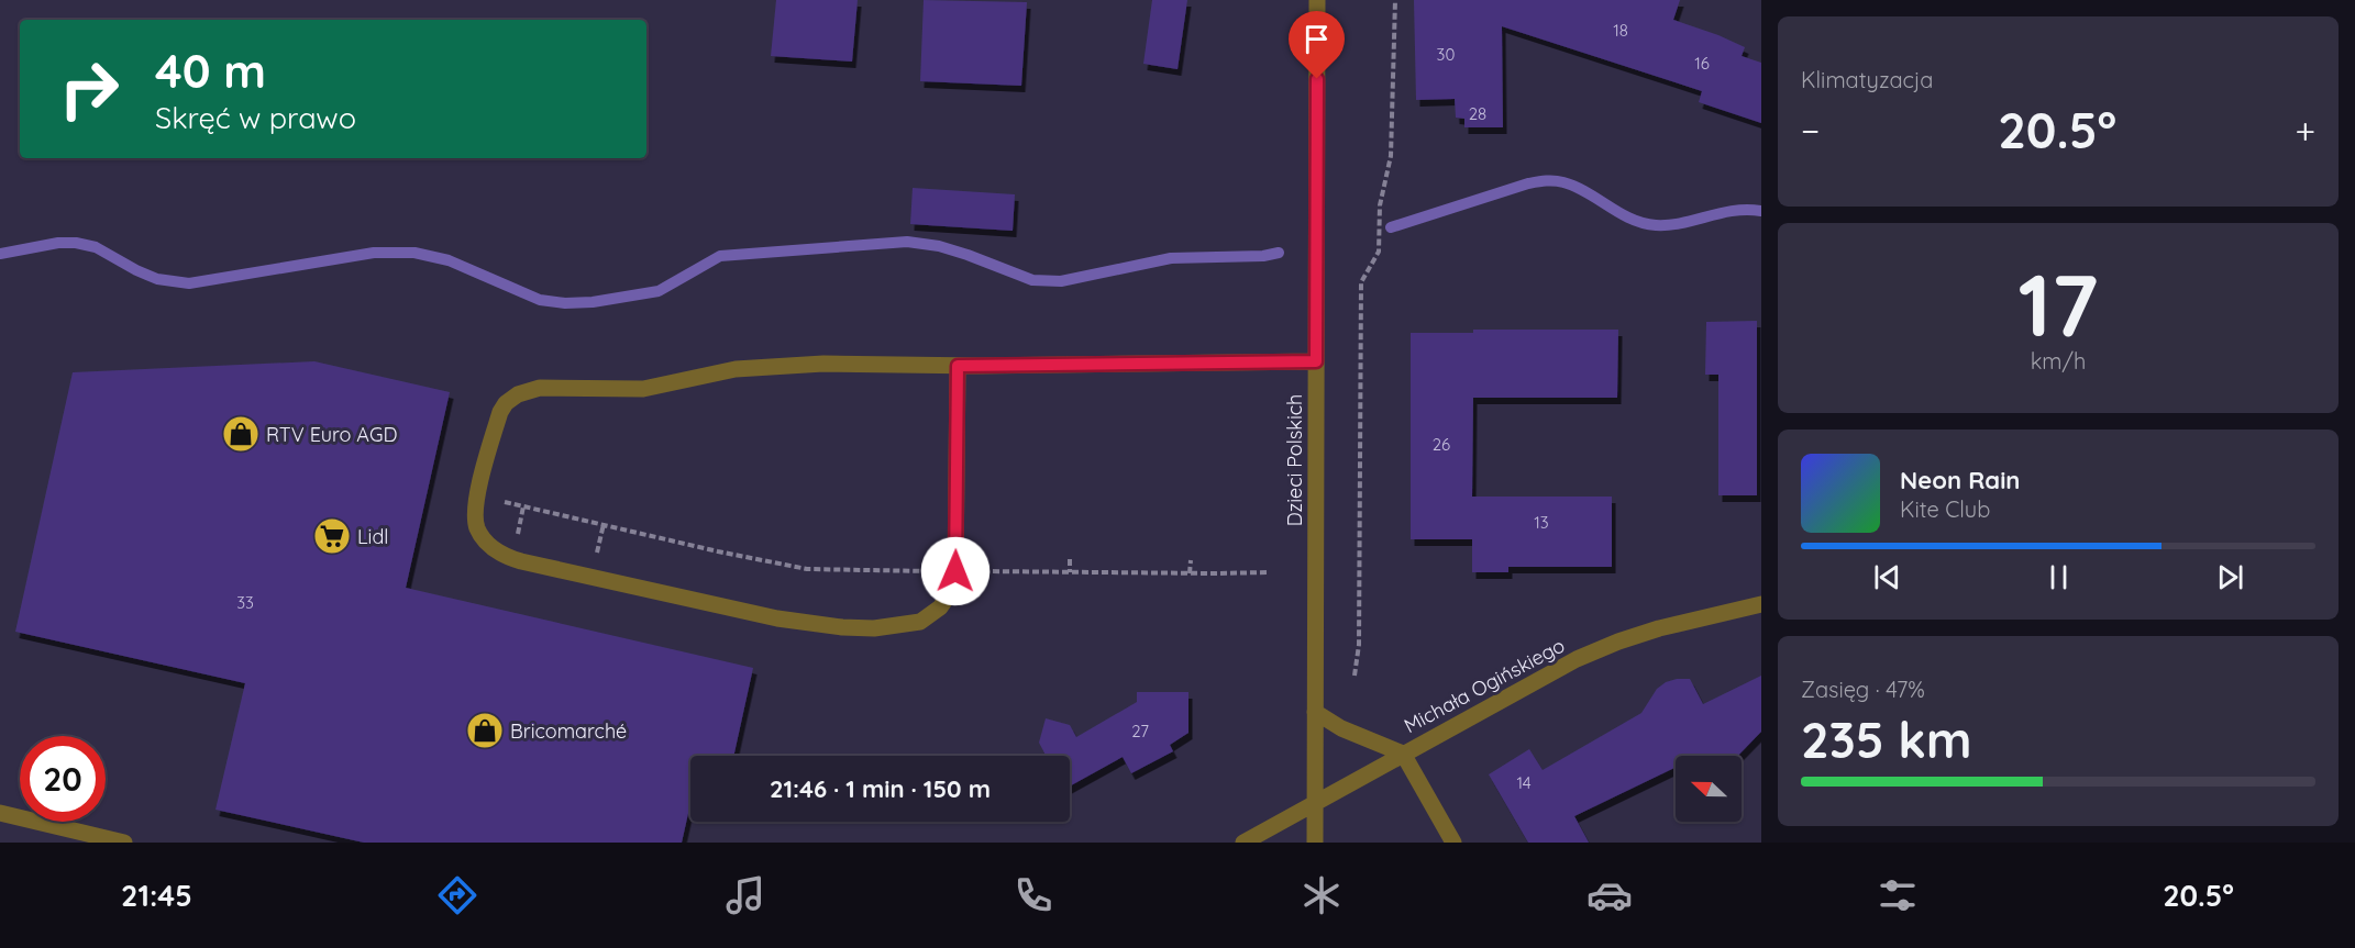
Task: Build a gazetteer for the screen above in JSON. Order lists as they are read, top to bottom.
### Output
{
  "streets": {
    "street": ["Dzieci Polskich", "Michała Ogińskiego"]
  },
  "crossings": [
    ["Dzieci Polskich", "Michała Ogińskiego"]
  ],
  "places": {
    "shop": ["RTV Euro AGD", "Bricomarché"],
    "supermarket": ["Lidl"]
  },
  "house_numbers": [
    "18",
    "30",
    "16",
    "28",
    "26",
    "13",
    "33",
    "27",
    "14"
  ],
  "north": "left",
  "page": {
    "tile": [
      "Klimatyzacja",
      ["17", "km/h"],
      ["Zasięg · 47%", "235 km"]
    ],
    "turn": ["40 m", "Skręć w prawo"],
    "heat": ["−", "20.5°", "+"],
    "song": ["Neon Rain", "Kite Club"],
    "limit": "20",
    "trip": "21:46 · 1 min · 150 m",
    "tabs": ["21:45", "20.5°"]
  }
}
